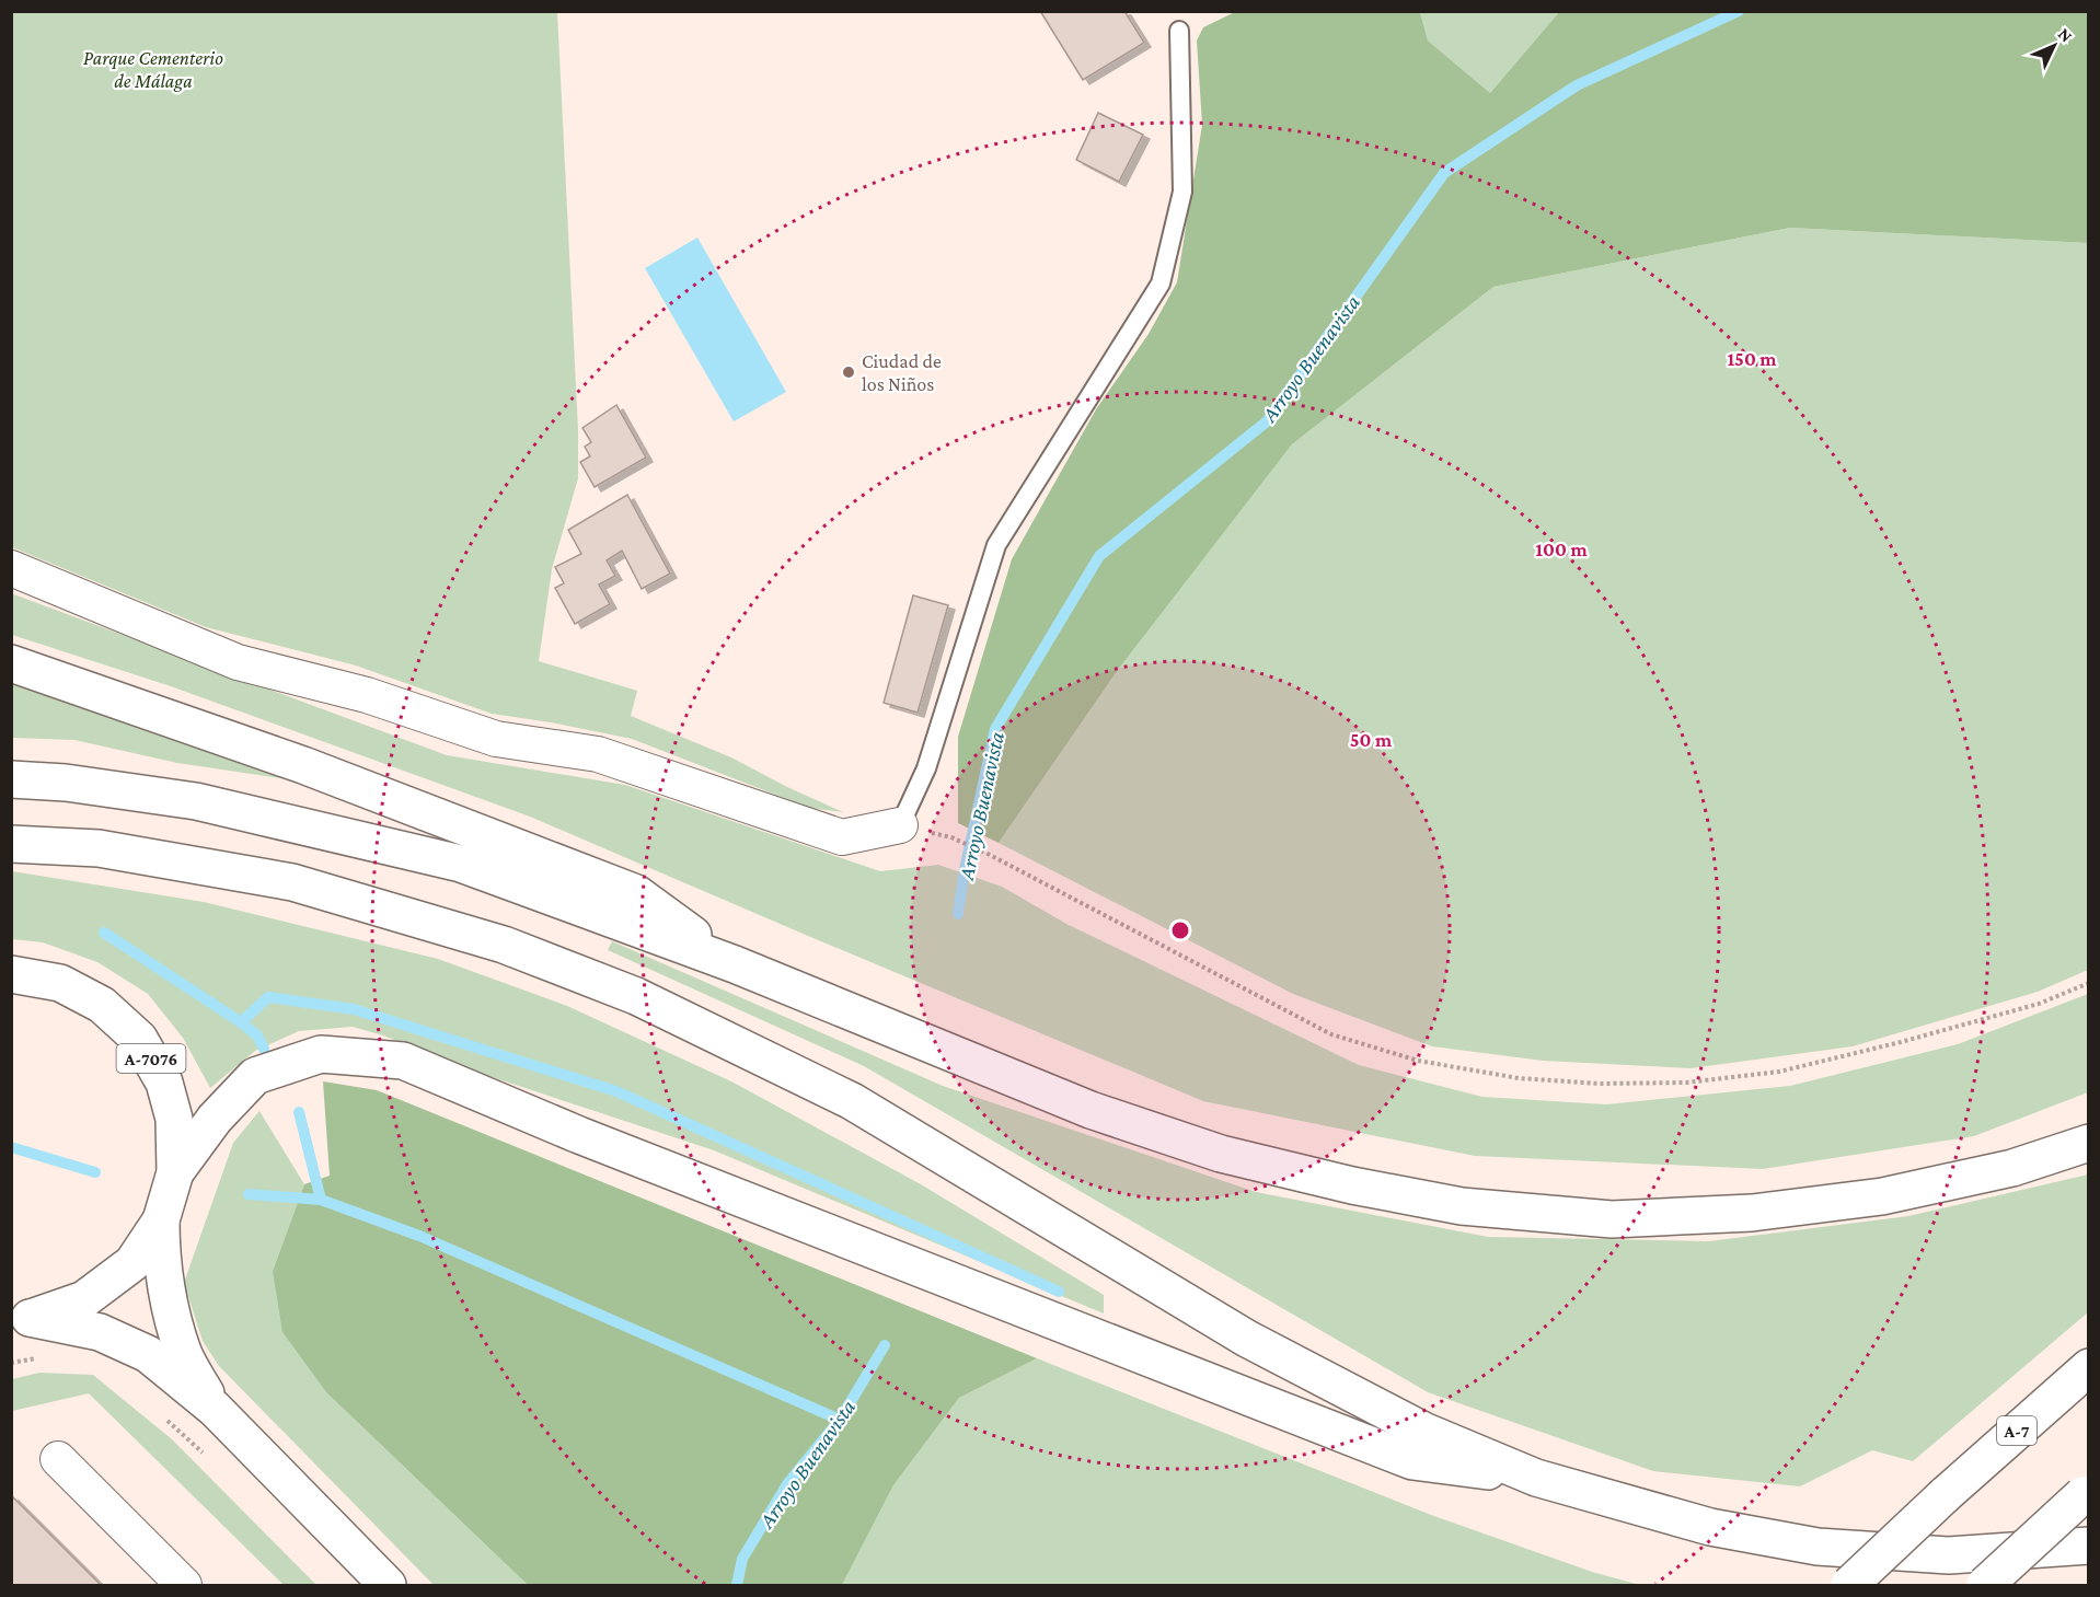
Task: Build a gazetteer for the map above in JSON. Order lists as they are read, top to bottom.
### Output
{
  "streets": {
    "main road": ["A-7076", "A-7"]
  },
  "water": ["Arroyo Buenavista"],
  "parks": ["Parque Cementerio de Málaga"],
  "places": ["Ciudad de los Niños"],
  "north": "top right",
  "rings": ["150 m", "100 m", "50 m"]
}
